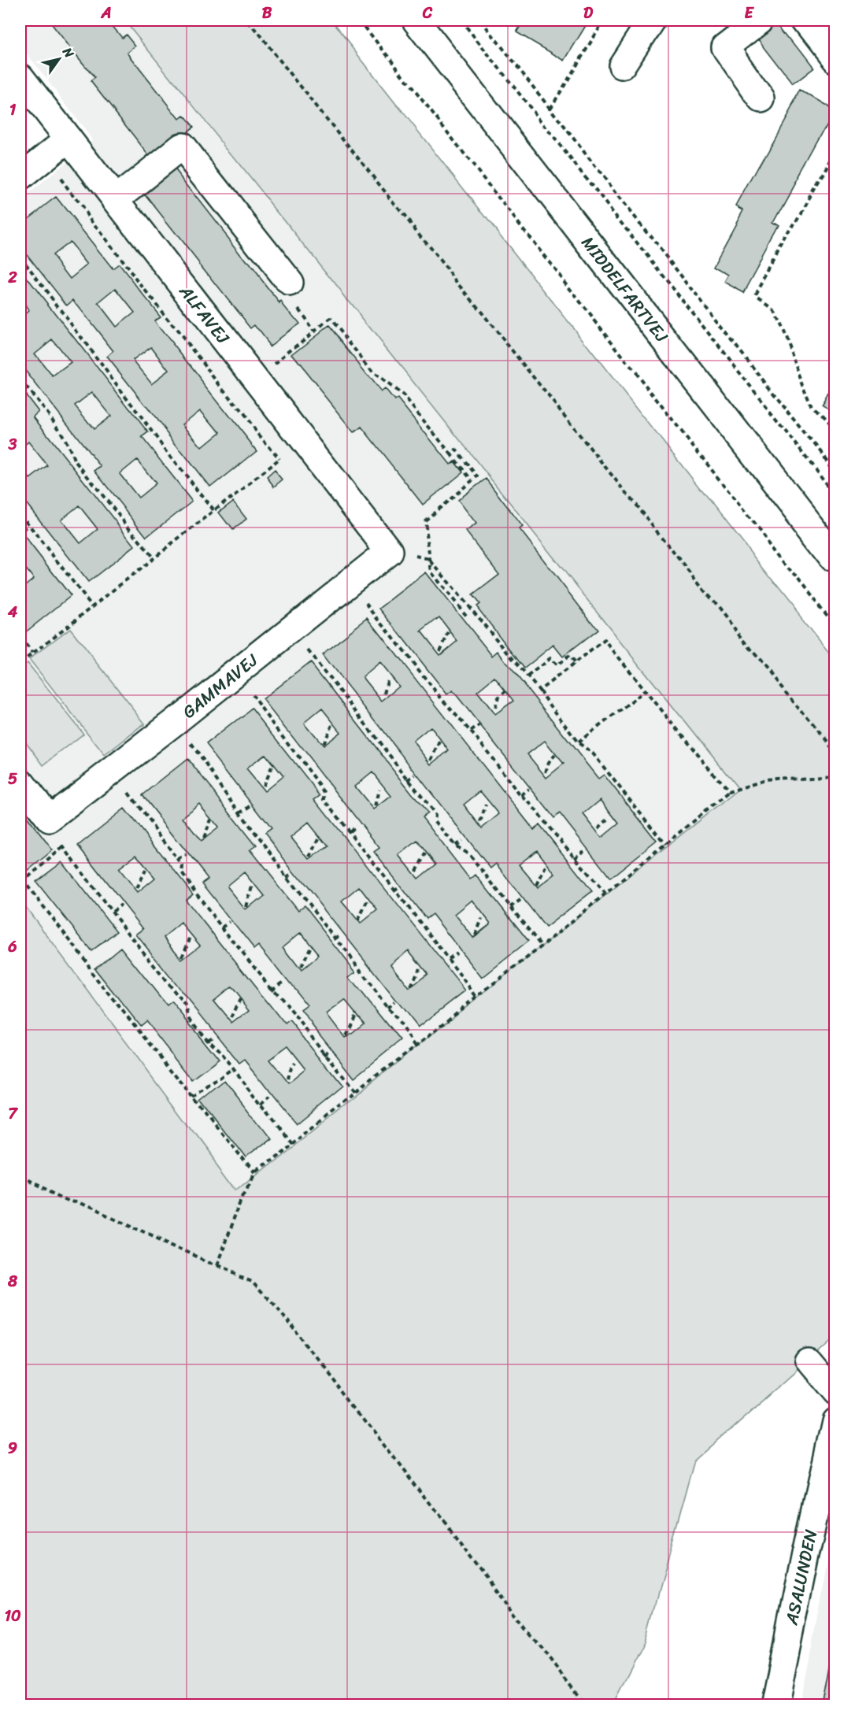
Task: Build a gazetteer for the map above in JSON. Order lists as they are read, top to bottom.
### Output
{
  "streets": {
    "street": [
      "MIDDELFARTVEJ",
      "ALFAVEJ",
      "GAMMAVEJ",
      "ASALUNDEN"
    ]
  },
  "crossings": [
    ["ALFAVEJ", "GAMMAVEJ"]
  ],
  "north": "top right",
  "grid": {
    "columns": [
      "A",
      "B",
      "C",
      "D",
      "E"
    ],
    "rows": [
      "1",
      "2",
      "3",
      "4",
      "5",
      "6",
      "7",
      "8",
      "9",
      "10"
    ]
  }
}
